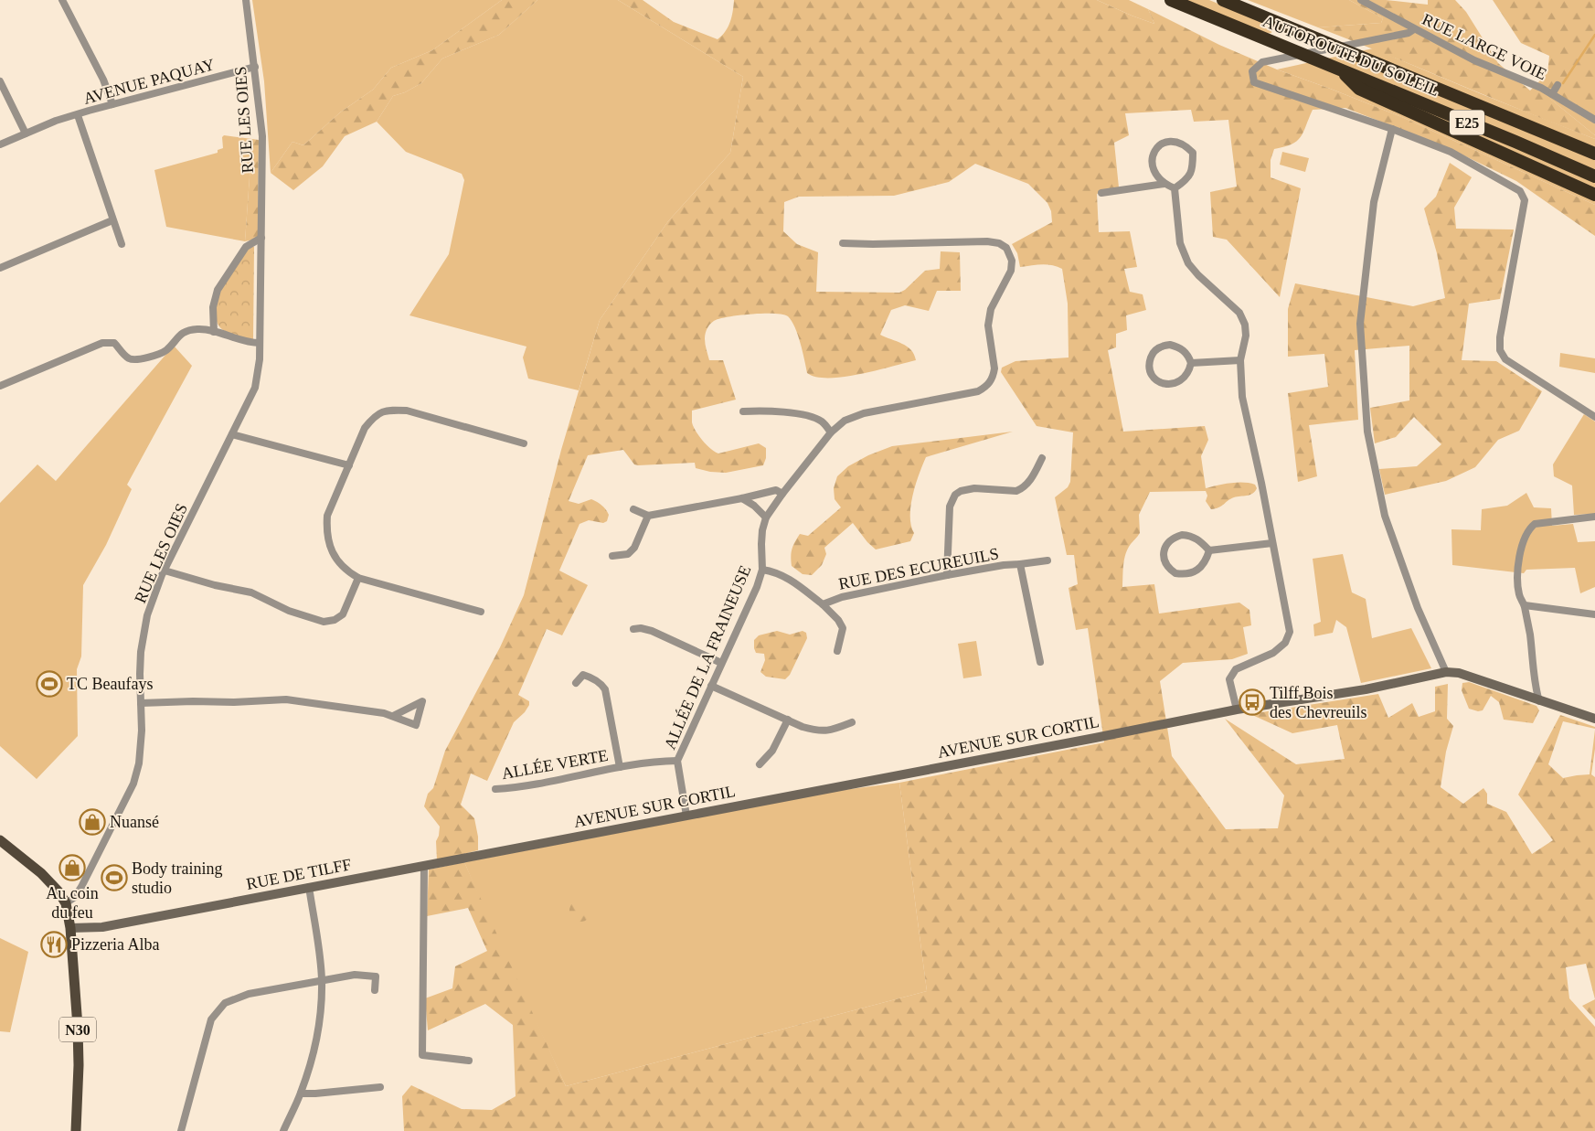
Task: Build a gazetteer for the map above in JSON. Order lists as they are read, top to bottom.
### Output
{
  "streets": {
    "highway": ["AUTOROUTE DU SOLEIL", "E25"],
    "main road": ["AVENUE SUR CORTIL", "RUE DE TILFF", "N30"],
    "street": [
      "RUE LARGE VOIE",
      "AVENUE PAQUAY",
      "RUE LES OIES",
      "RUE DES ECUREUILS",
      "ALLÉE DE LA FRAINEUSE",
      "ALLÉE VERTE"
    ]
  },
  "crossings": [
    ["AVENUE PAQUAY", "RUE LES OIES"],
    ["RUE LES OIES", "N30"],
    ["RUE DES ECUREUILS", "ALLÉE DE LA FRAINEUSE"],
    ["ALLÉE DE LA FRAINEUSE", "AVENUE SUR CORTIL"],
    ["ALLÉE DE LA FRAINEUSE", "ALLÉE VERTE"],
    ["AVENUE SUR CORTIL", "RUE DE TILFF"],
    ["RUE DE TILFF", "N30"]
  ],
  "places": {
    "sports": ["TC Beaufays", "Body training studio"],
    "bus stop": ["Tilff Bois des Chevreuils"],
    "shop": ["Nuansé", "Au coin du feu"],
    "restaurant": ["Pizzeria Alba"]
  }
}
